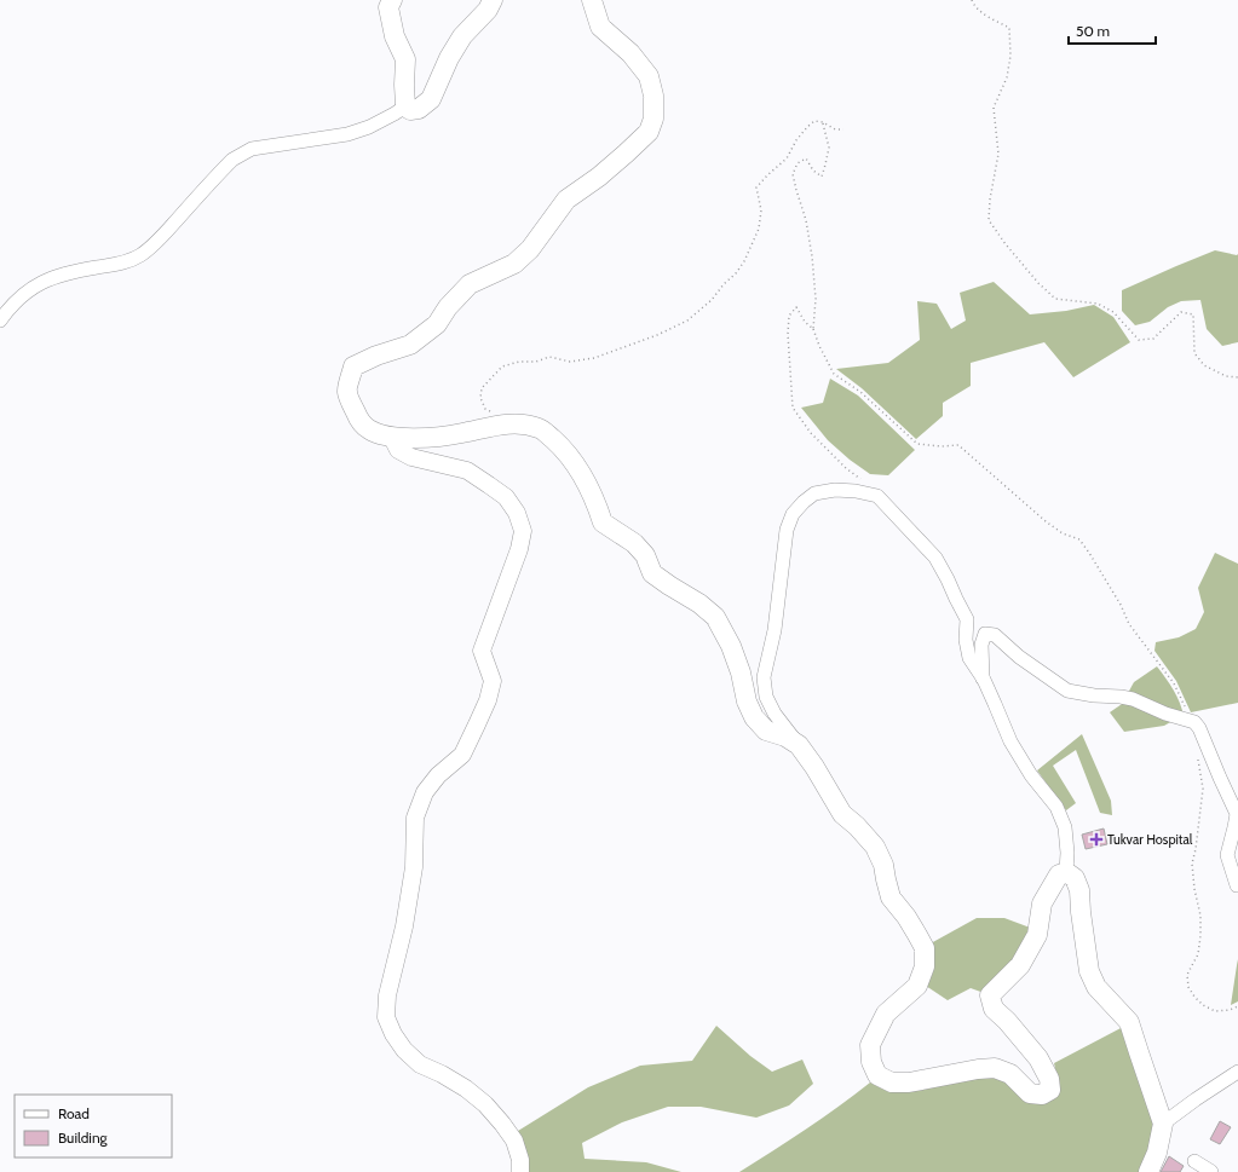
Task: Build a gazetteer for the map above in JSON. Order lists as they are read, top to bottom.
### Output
{
  "places": {
    "health": ["Tukvar Hospital"]
  },
  "legend": ["Road", "Building"],
  "scale_bar": "50 m"
}
